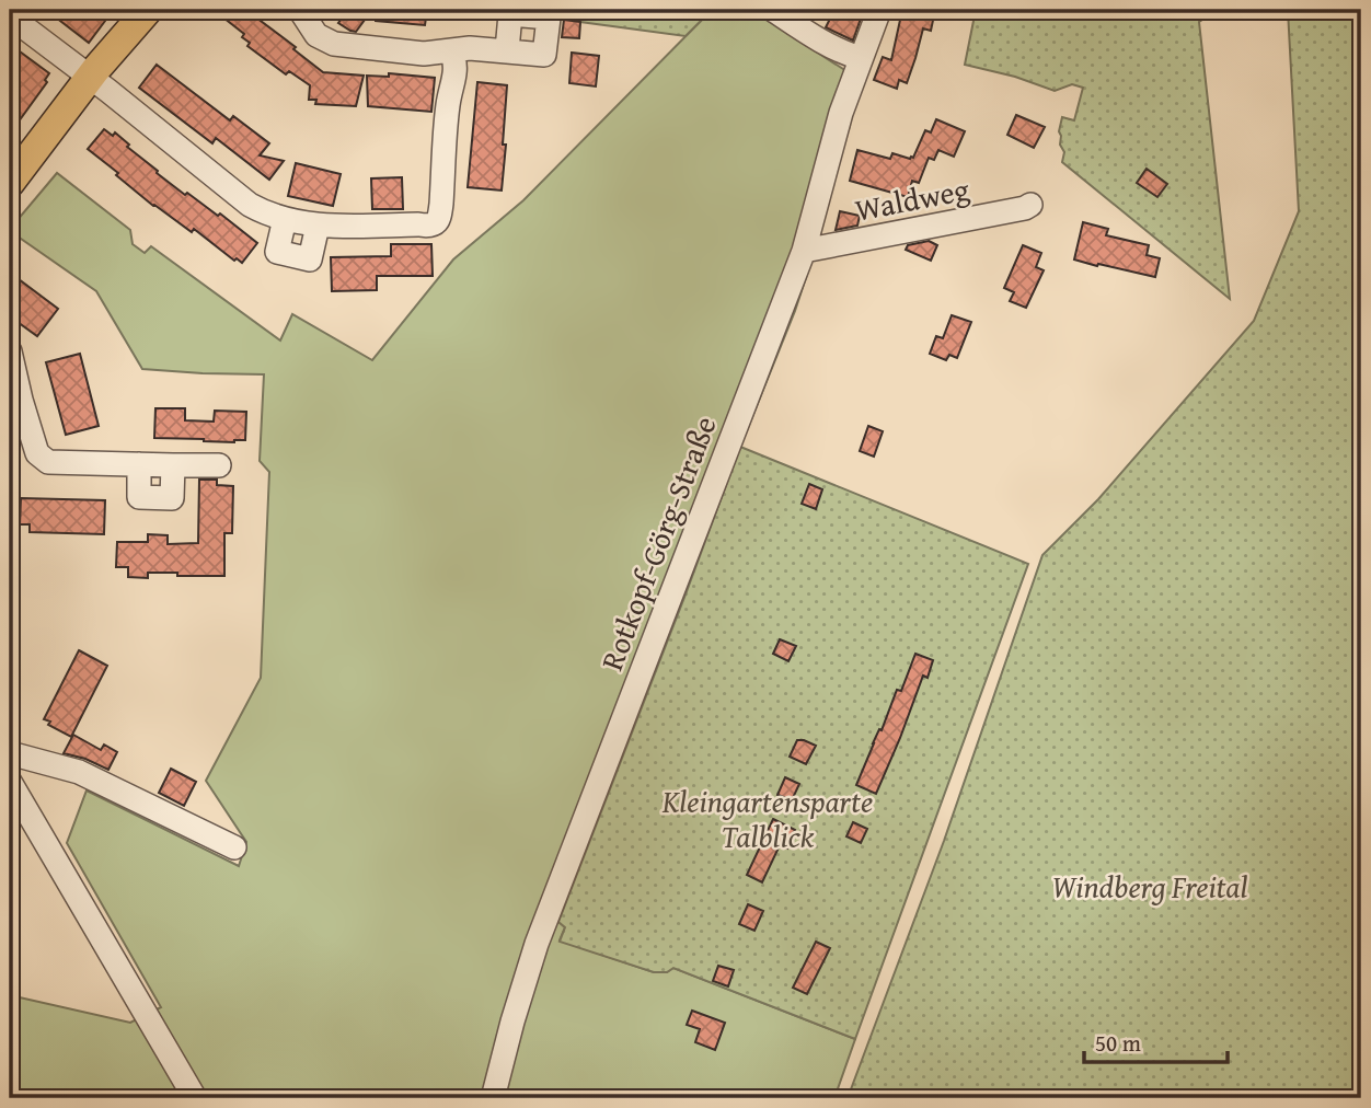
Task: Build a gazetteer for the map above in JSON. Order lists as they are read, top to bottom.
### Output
{
  "streets": {
    "street": ["Waldweg", "Rotkopf-Görg-Straße"]
  },
  "crossings": [
    ["Waldweg", "Rotkopf-Görg-Straße"]
  ],
  "parks": ["Kleingartensparte Talblick", "Windberg Freital"],
  "scale_bar": "50 m"
}
